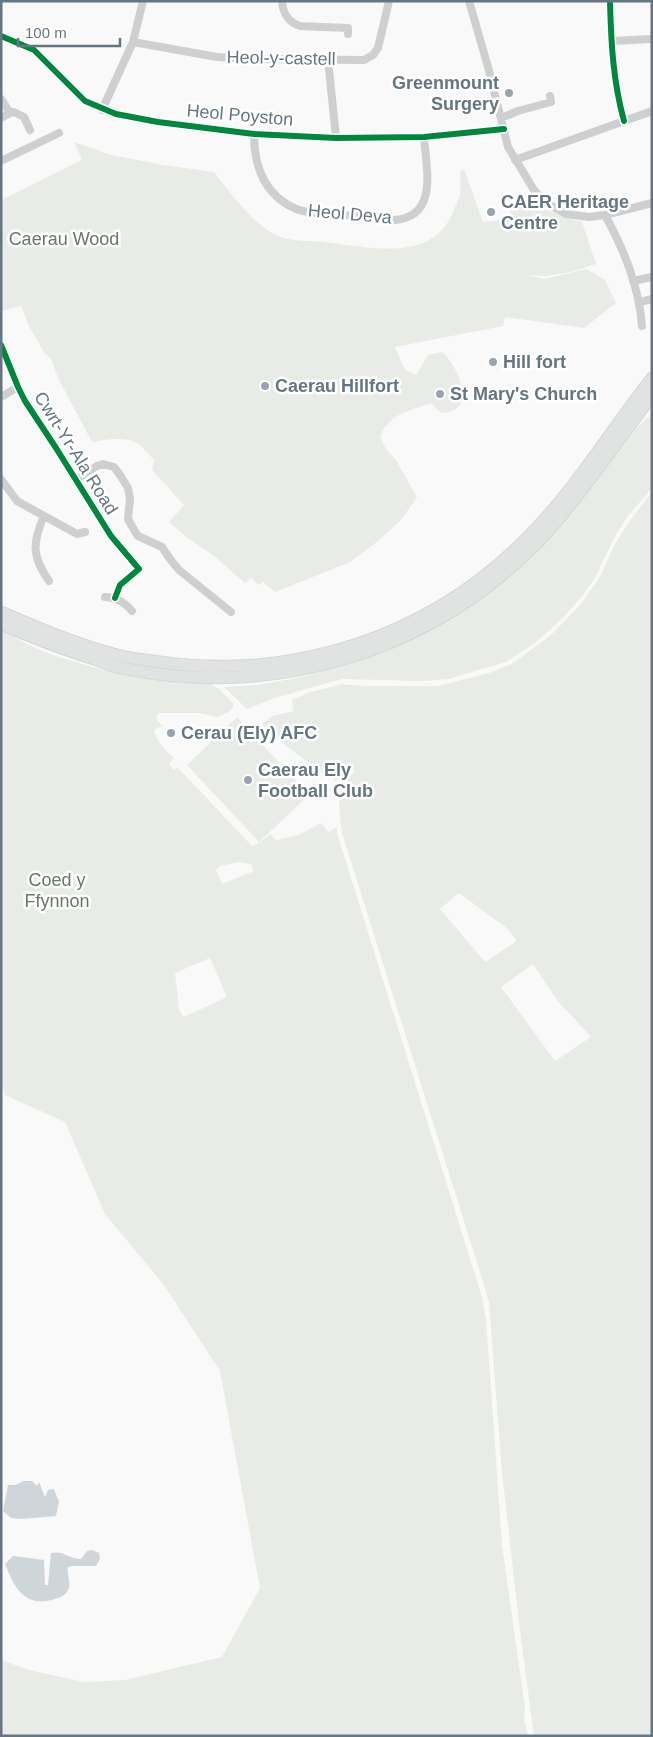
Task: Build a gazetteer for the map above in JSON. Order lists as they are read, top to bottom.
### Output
{
  "streets": {
    "street": [
      "Heol-y-castell",
      "Heol Poyston",
      "Heol Deva",
      "Cwrt-Yr-Ala Road"
    ]
  },
  "crossings": [
    ["Heol Poyston", "Heol Deva"]
  ],
  "parks": ["Caerau Wood", "Coed y Ffynnon"],
  "places": [
    "Greenmount Surgery",
    "CAER Heritage Centre",
    "Hill fort",
    "Caerau Hillfort",
    "St Mary's Church",
    "Cerau (Ely) AFC",
    "Caerau Ely Football Club"
  ],
  "scale_bar": "100 m"
}
